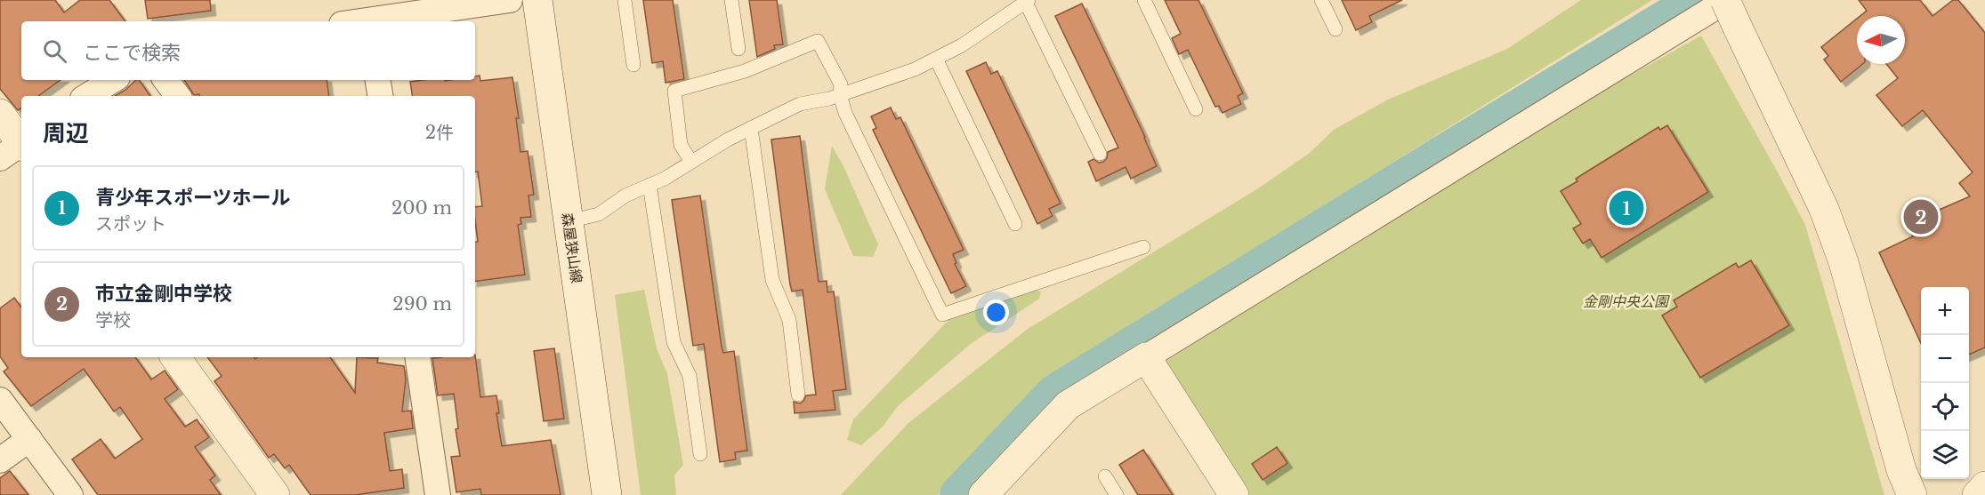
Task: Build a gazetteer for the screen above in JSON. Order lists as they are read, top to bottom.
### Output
{
  "streets": {
    "street": ["森屋狭山線"]
  },
  "parks": ["金剛中央公園"],
  "north": "left",
  "page": {
    "search": "ここで検索",
    "heading": ["周辺", "2件"],
    "list": [
      {
        "mark": "1",
        "name": "青少年スポーツホール",
        "note": "スポット",
        "value": "200 m"
      },
      {
        "mark": "2",
        "name": "市立金剛中学校",
        "note": "学校",
        "value": "290 m"
      }
    ],
    "pins": ["1", "2"],
    "map_buttons": ["+", "−"]
  }
}
